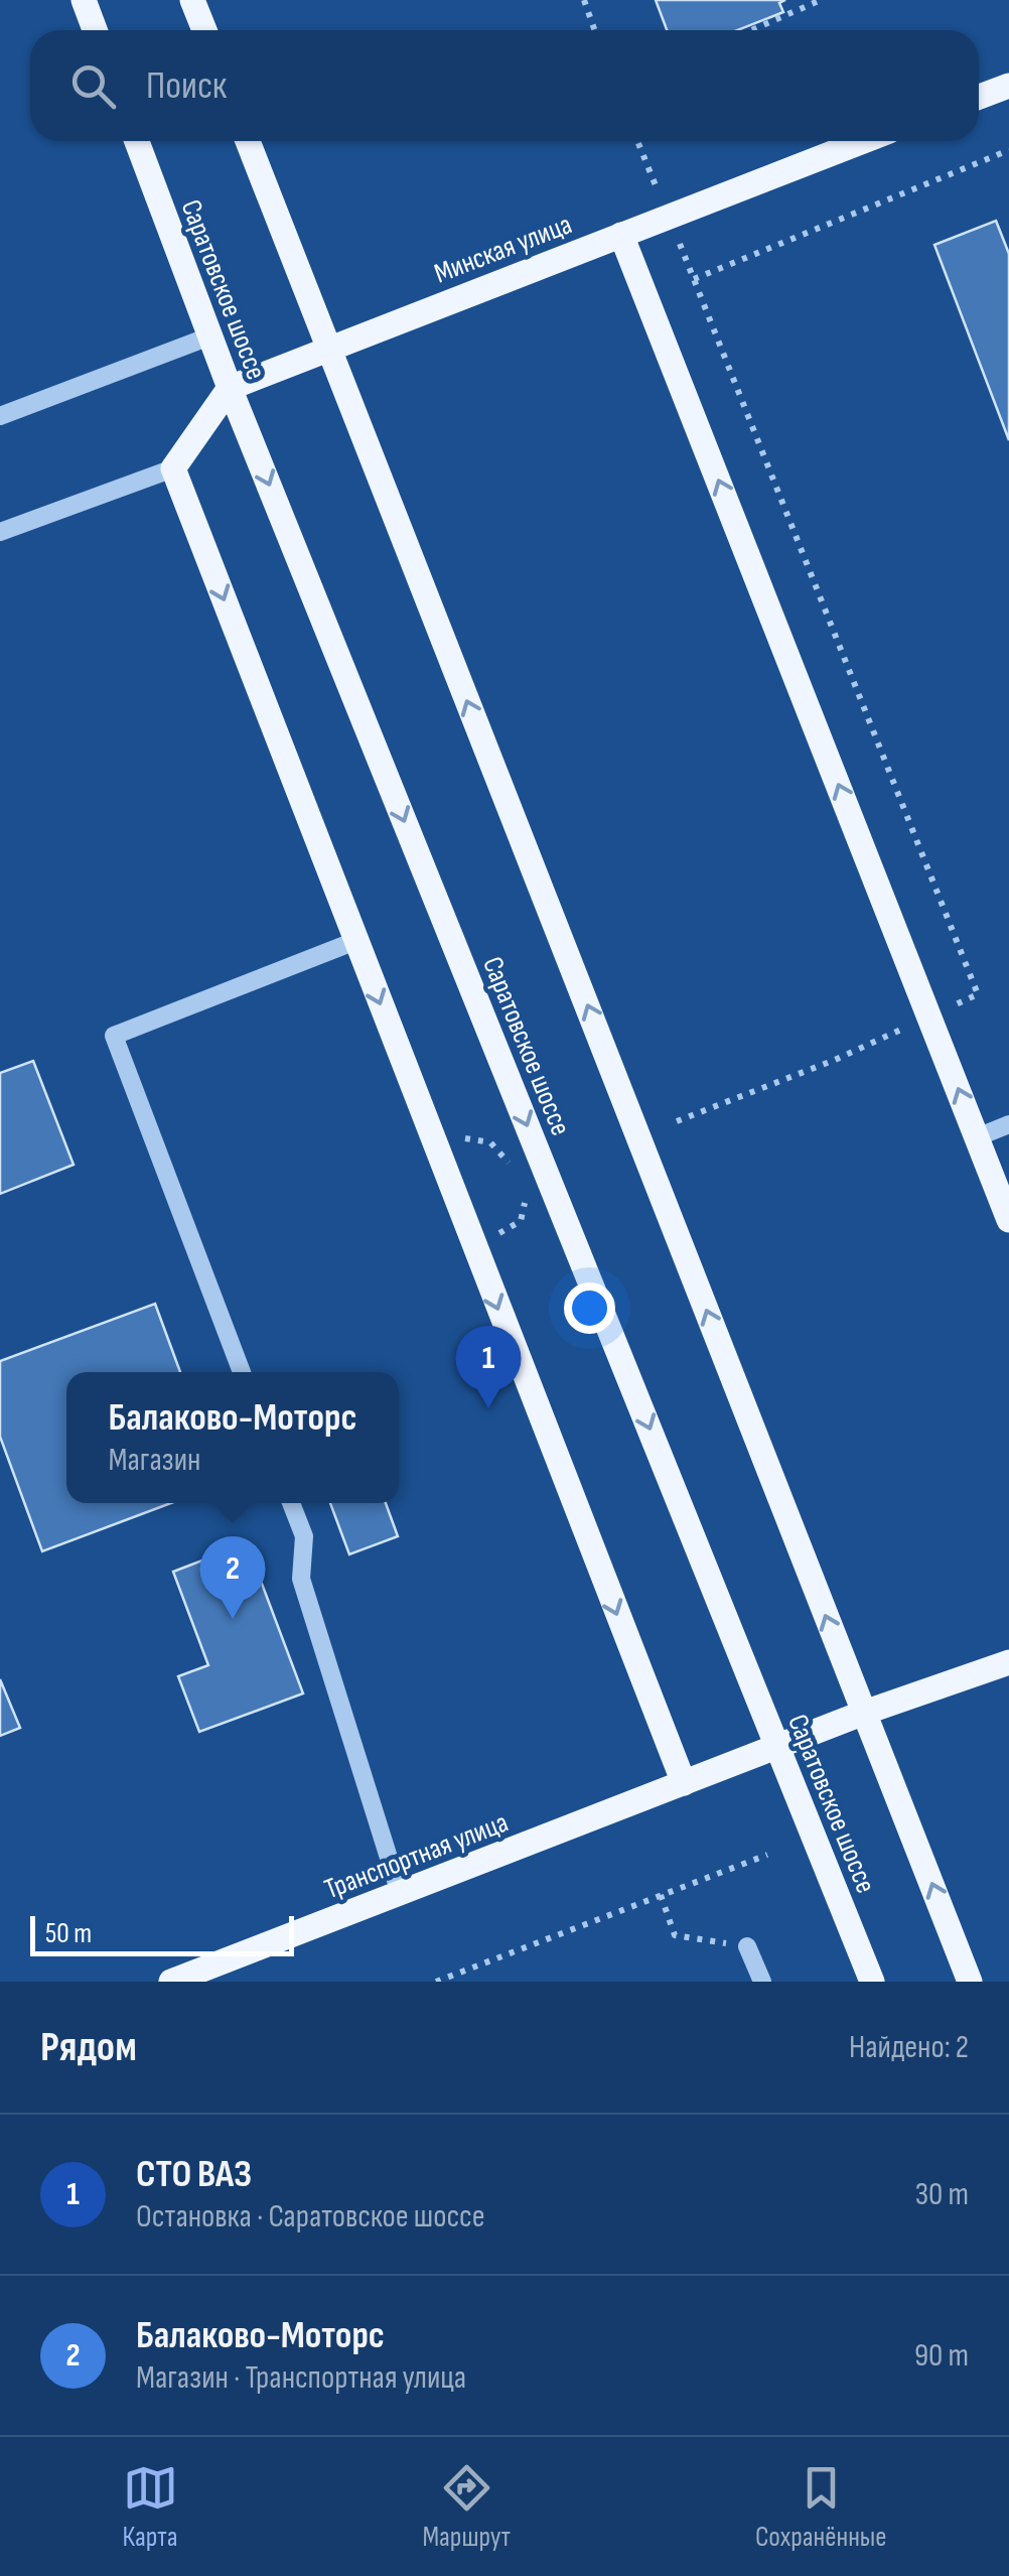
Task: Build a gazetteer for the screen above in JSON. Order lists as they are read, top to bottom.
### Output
{
  "streets": {
    "main road": ["Минская улица", "Саратовское шоссе", "Транспортная улица"]
  },
  "crossings": [
    ["Минская улица", "Саратовское шоссе"],
    ["Саратовское шоссе", "Транспортная улица"]
  ],
  "scale_bar": "50 m",
  "page": {
    "search": "Поиск",
    "pins": ["1", "2"],
    "popup": ["Балаково-Моторс", "Магазин"],
    "scale": "50 m",
    "heading": ["Рядом", "Найдено: 2"],
    "list": [
      {
        "mark": "1",
        "name": "СТО ВАЗ",
        "note": "Остановка · Саратовское шоссе",
        "value": "30 m"
      },
      {
        "mark": "2",
        "name": "Балаково-Моторс",
        "note": "Магазин · Транспортная улица",
        "value": "90 m"
      }
    ],
    "nav": ["Карта", "Маршрут", "Сохранённые"]
  }
}
